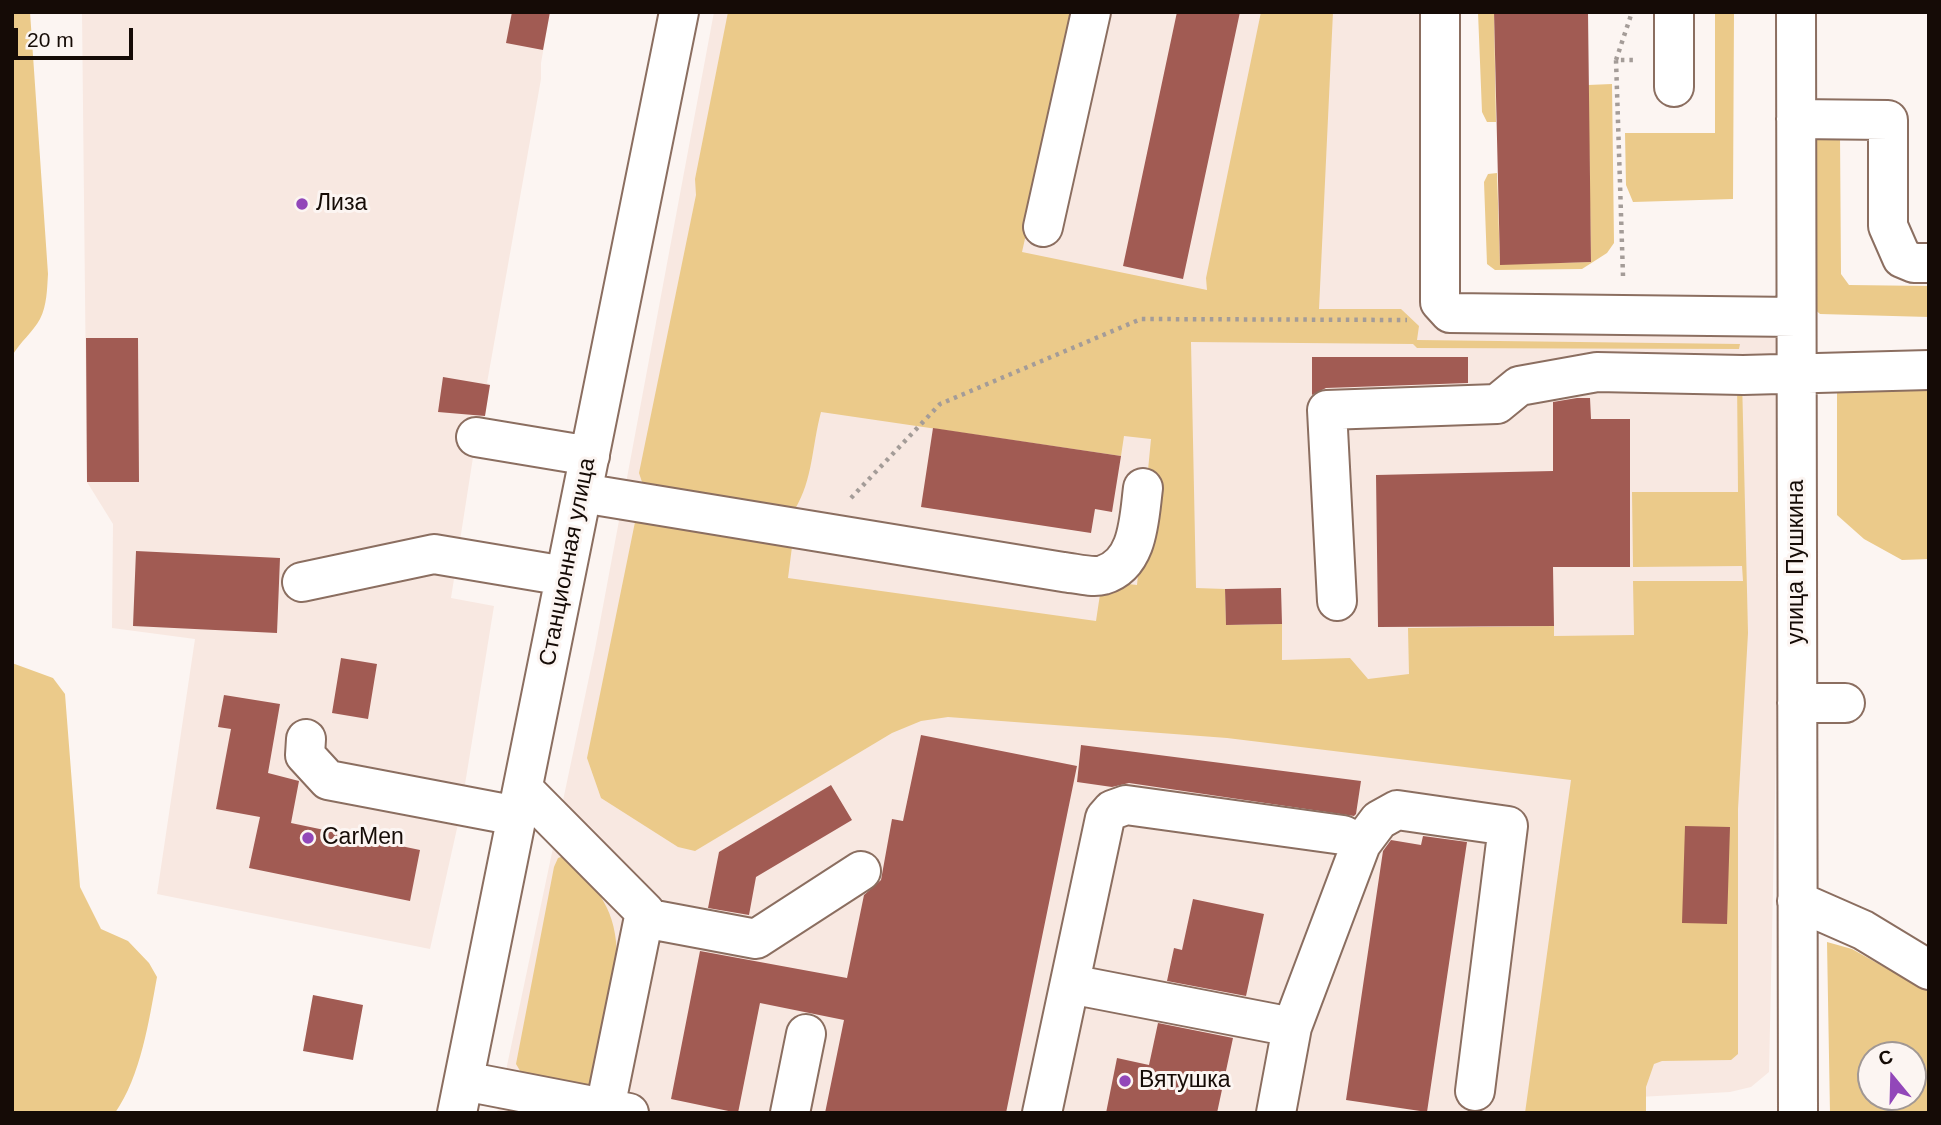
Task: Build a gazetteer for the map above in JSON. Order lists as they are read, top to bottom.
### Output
{
  "streets": {
    "street": ["Станционная улица", "улица Пушкина"]
  },
  "places": ["Лиза", "CarMen", "Вятушка"],
  "scale_bar": "20 m",
  "north": "top"
}
